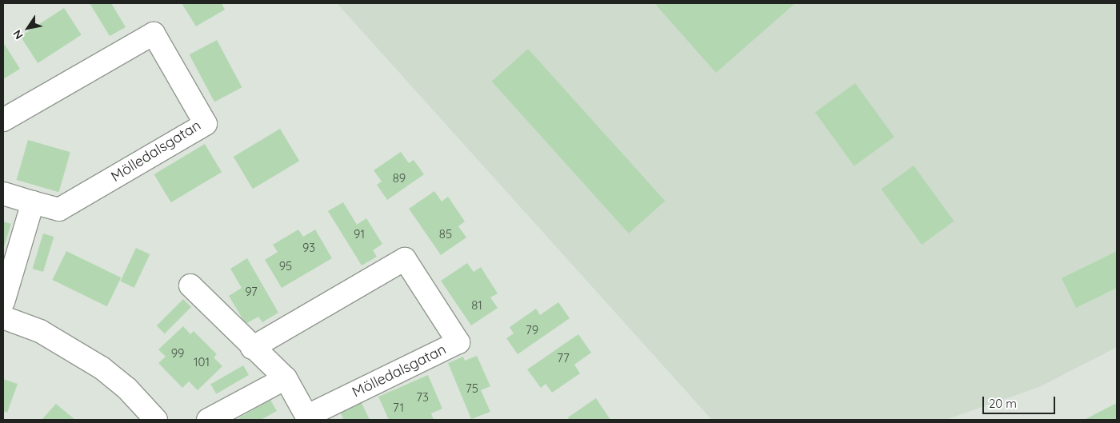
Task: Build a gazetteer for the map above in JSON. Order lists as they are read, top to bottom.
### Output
{
  "streets": {
    "street": ["Mölledalsgatan"]
  },
  "house_numbers": [
    "89",
    "91",
    "85",
    "93",
    "95",
    "97",
    "81",
    "79",
    "99",
    "77",
    "101",
    "75",
    "73",
    "71"
  ],
  "scale_bar": "20 m",
  "north": "bottom left"
}
